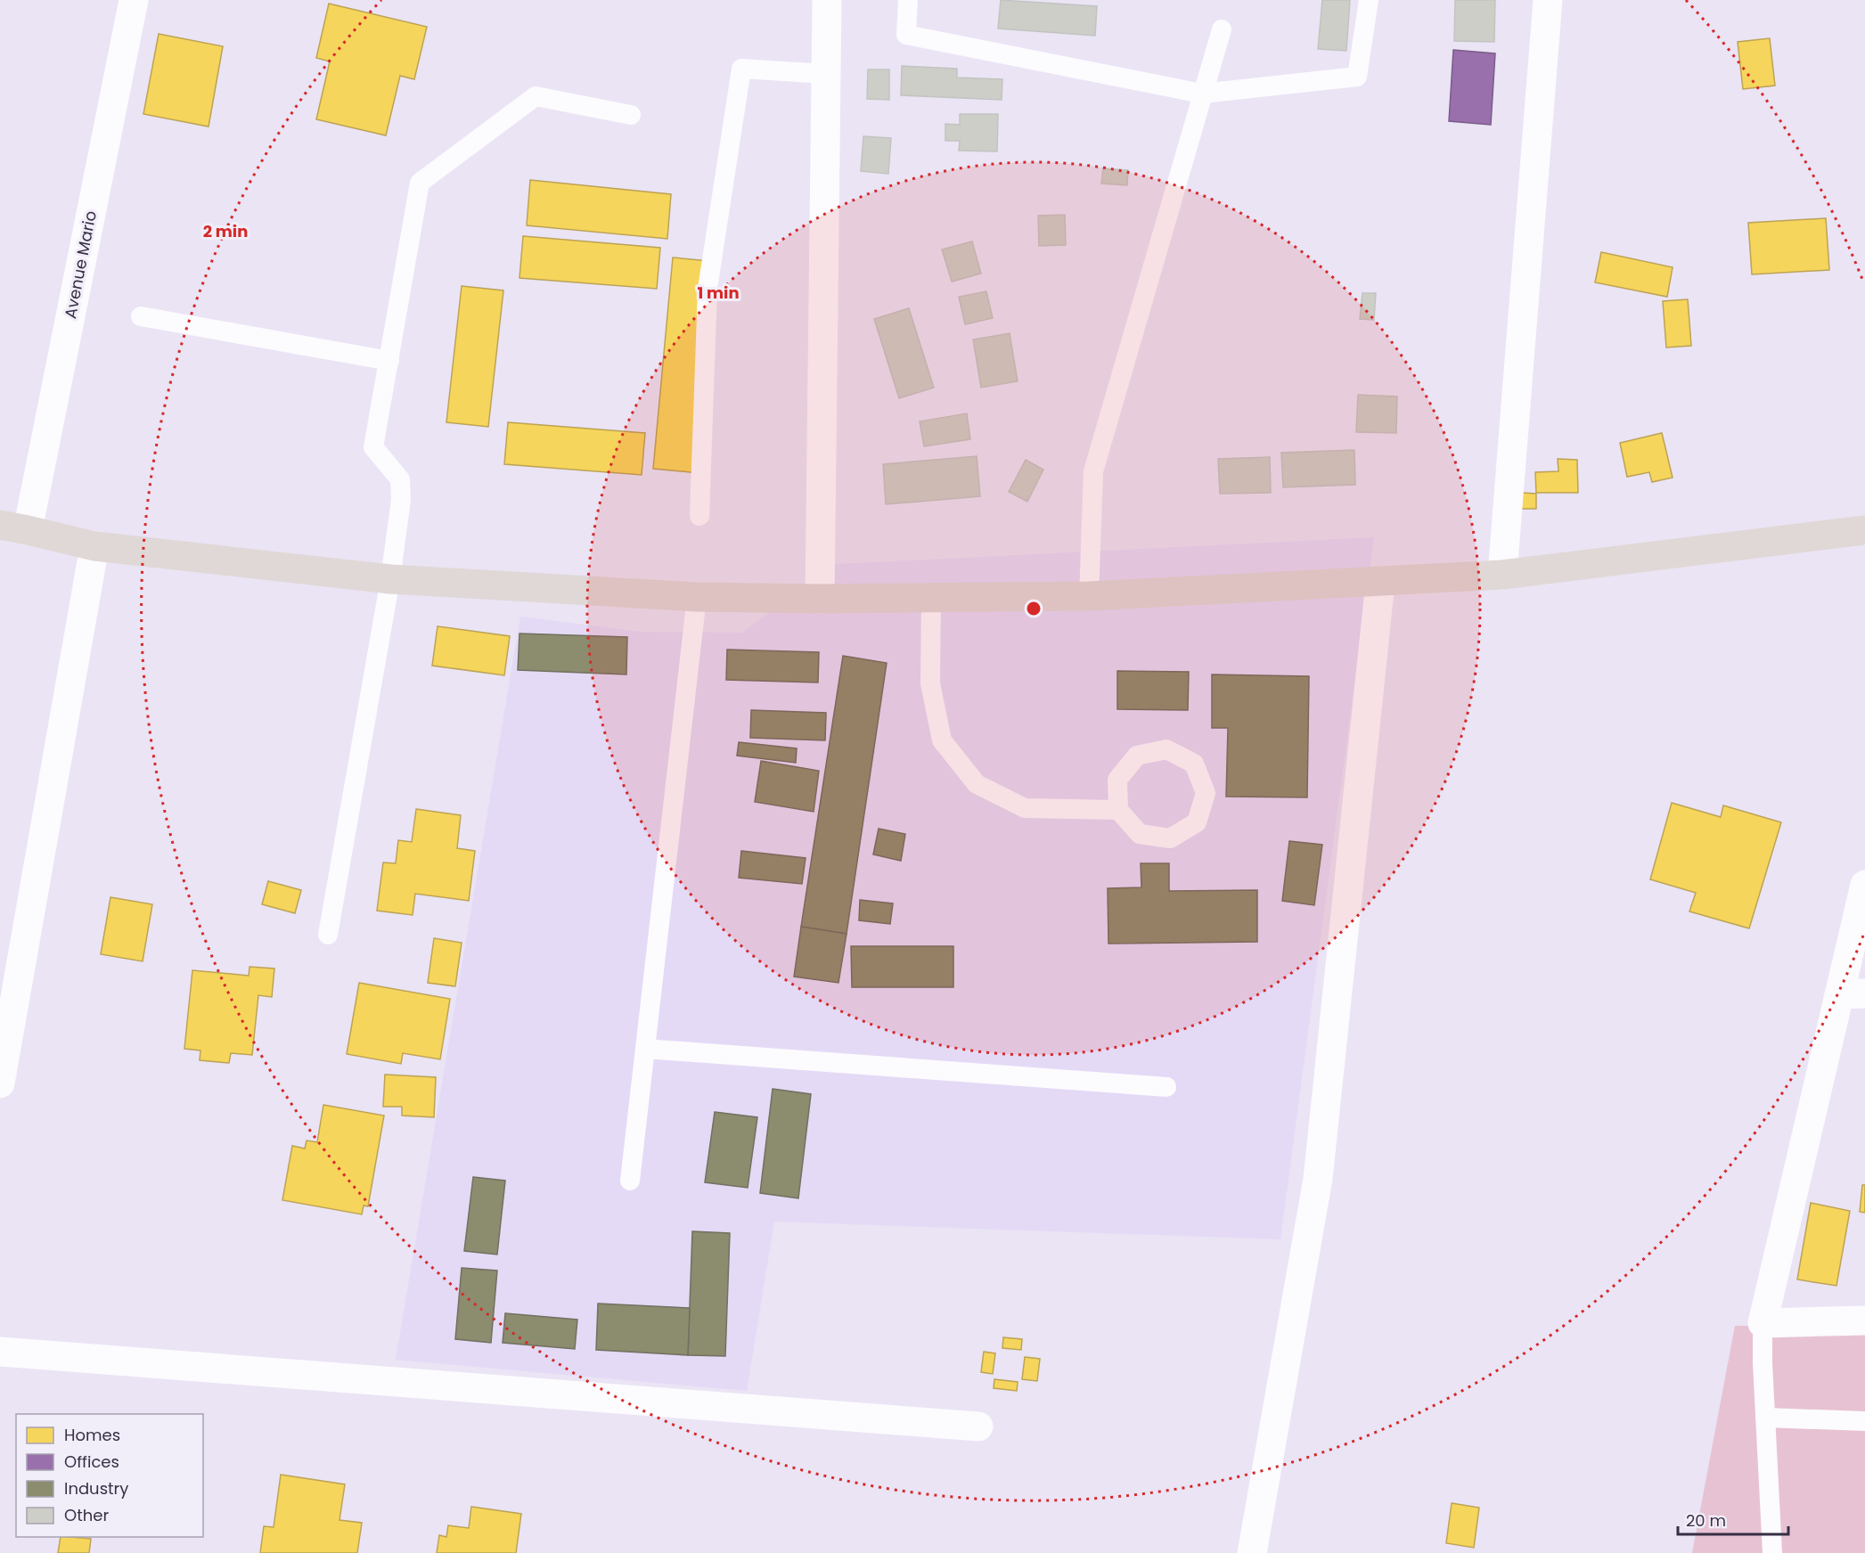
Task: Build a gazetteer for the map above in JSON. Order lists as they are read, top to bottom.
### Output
{
  "streets": {
    "street": ["Avenue Mario"]
  },
  "legend": [
    "Homes",
    "Offices",
    "Industry",
    "Other"
  ],
  "scale_bar": "20 m",
  "rings": ["2 min", "1 min"]
}
